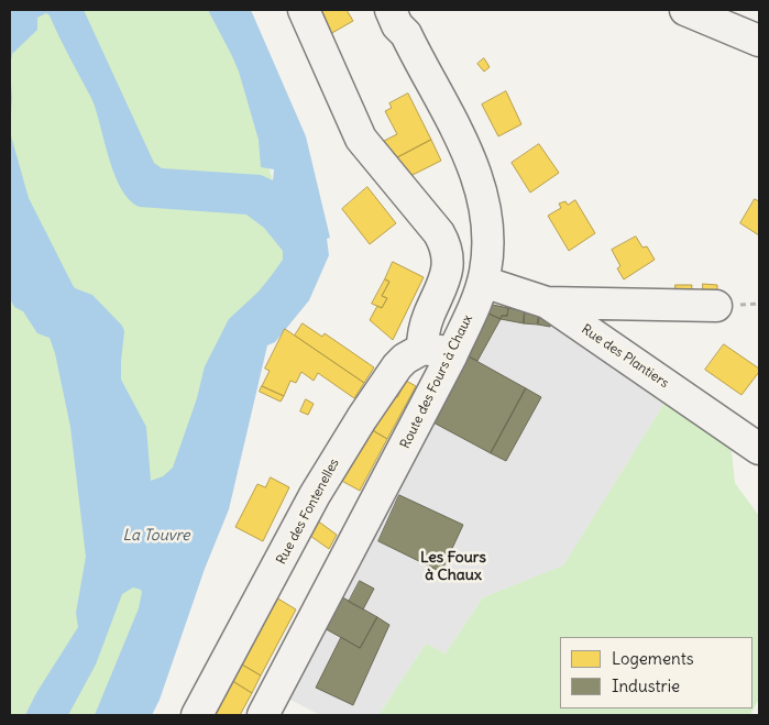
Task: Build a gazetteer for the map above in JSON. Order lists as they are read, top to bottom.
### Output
{
  "streets": {
    "street": ["Rue des Plantiers", "Route des Fours à Chaux", "Rue des Fontenelles"]
  },
  "crossings": [
    ["Rue des Plantiers", "Route des Fours à Chaux"]
  ],
  "districts": ["Les Fours à Chaux"],
  "water": ["La Touvre"],
  "legend": ["Logements", "Industrie"]
}
